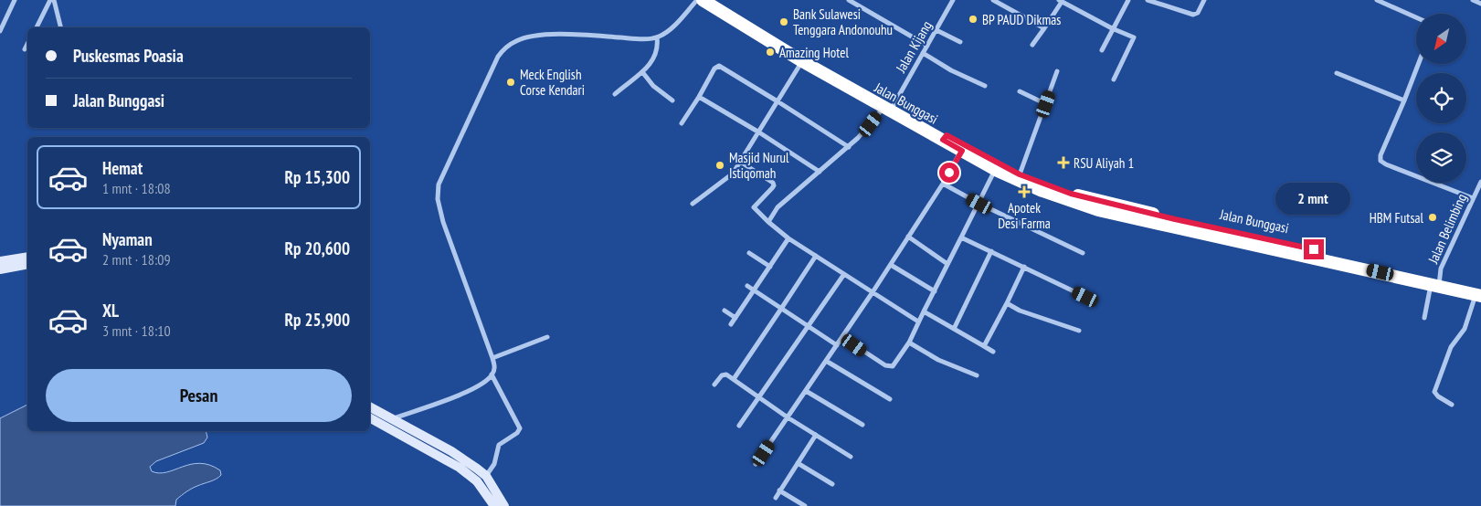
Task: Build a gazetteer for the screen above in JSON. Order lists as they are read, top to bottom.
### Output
{
  "streets": {
    "highway": ["Jalan Bunggasi"],
    "street": ["Jalan Kijang", "Jalan Belimbing"]
  },
  "crossings": [
    ["Jalan Kijang", "Jalan Bunggasi"],
    ["Jalan Bunggasi", "Jalan Belimbing"]
  ],
  "places": {
    "other": [
      "BP PAUD Dikmas",
      "Bank Sulawesi Tenggara Andonouhu",
      "Amazing Hotel",
      "Meck English Corse Kendari",
      "Masjid Nurul Istiqomah",
      "HBM Futsal"
    ],
    "health": ["RSU Aliyah 1", "Apotek Desi Farma"]
  },
  "north": "bottom left",
  "page": {
    "banner": ["Puskesmas Poasia", "Jalan Bunggasi"],
    "list": [
      {
        "name": "Hemat",
        "note": "1 mnt · 18:08",
        "value": "Rp 15,300"
      },
      {
        "name": "Nyaman",
        "note": "2 mnt · 18:09",
        "value": "Rp 20,600"
      },
      {
        "name": "XL",
        "note": "3 mnt · 18:10",
        "value": "Rp 25,900"
      }
    ],
    "bubble": "2 mnt",
    "buttons": "Pesan"
  }
}
